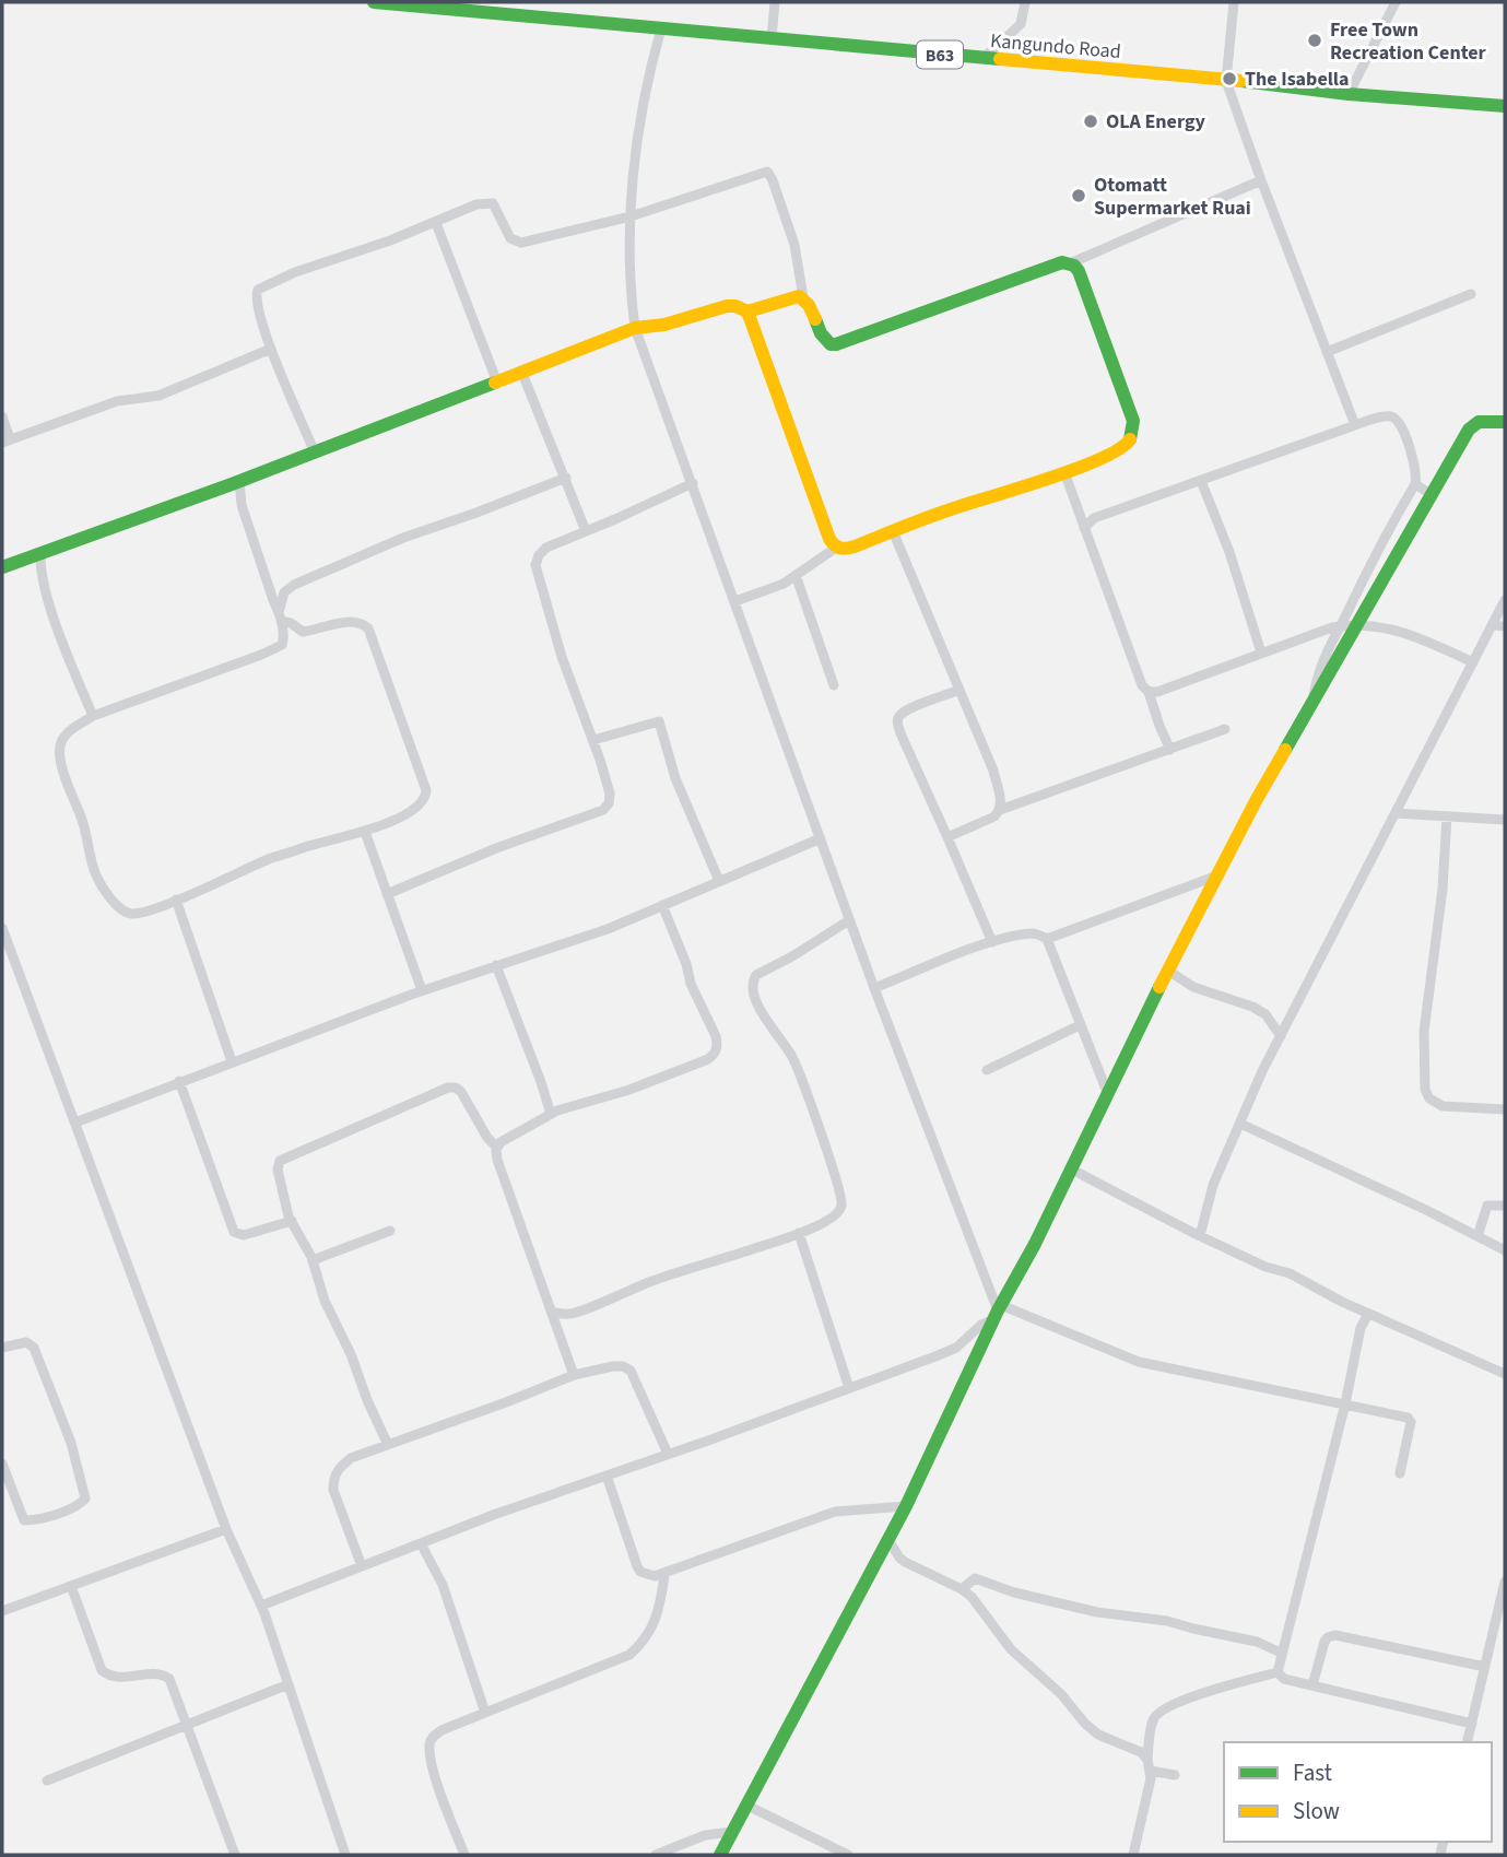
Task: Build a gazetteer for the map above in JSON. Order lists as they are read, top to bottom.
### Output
{
  "streets": {
    "main road": ["Kangundo Road", "B63"]
  },
  "places": [
    "Free Town Recreation Center",
    "The Isabella",
    "OLA Energy",
    "Otomatt Supermarket Ruai"
  ],
  "legend": ["Fast", "Slow"]
}
